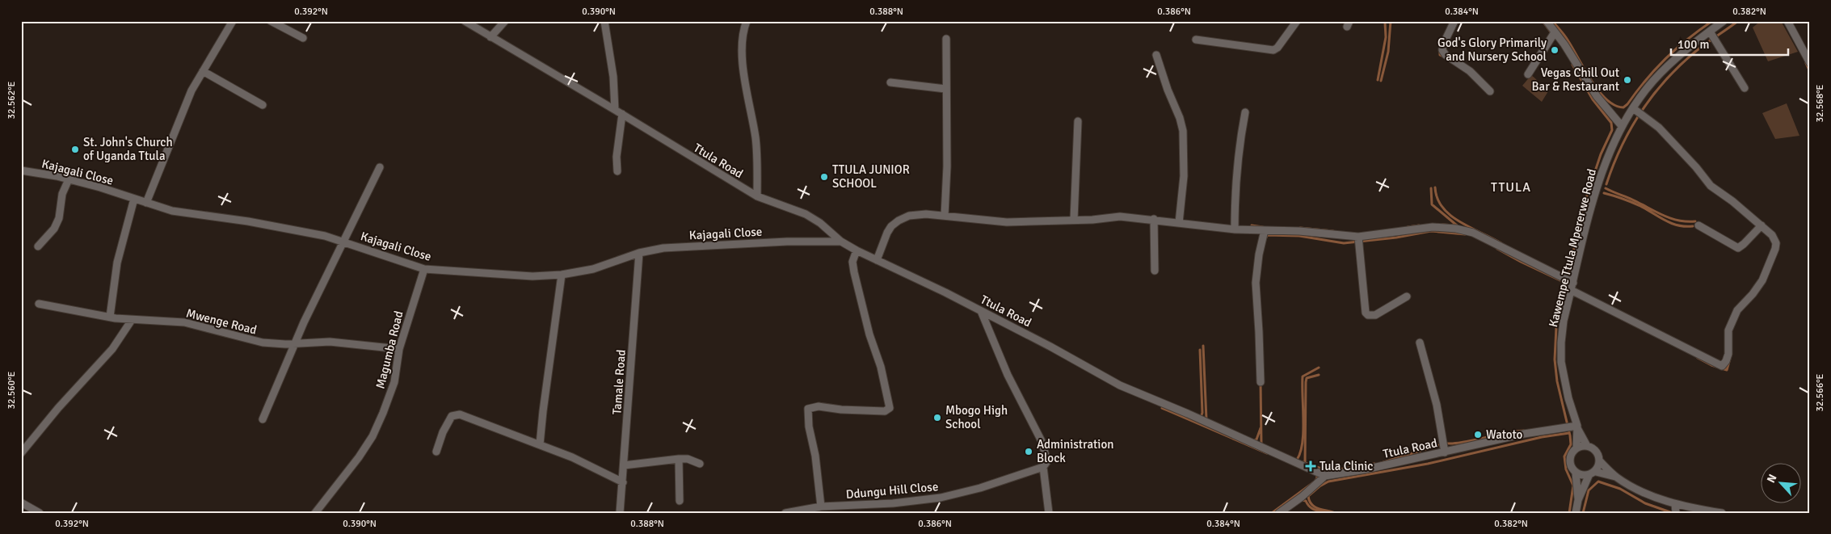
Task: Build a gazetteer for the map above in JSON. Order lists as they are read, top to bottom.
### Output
{
  "streets": {
    "street": [
      "Ttula Road",
      "Kajagali Close",
      "Kawempe Ttula Mpererwe Road",
      "Mwenge Road",
      "Magumba Road",
      "Tamale Road",
      "Ddungu Hill Close"
    ]
  },
  "crossings": [
    ["Ttula Road", "Kajagali Close"],
    ["Ttula Road", "Kawempe Ttula Mpererwe Road"],
    ["Kajagali Close", "Magumba Road"],
    ["Kajagali Close", "Tamale Road"],
    ["Mwenge Road", "Magumba Road"]
  ],
  "districts": ["TTULA"],
  "places": {
    "other": [
      "God's Glory Primarily and Nursery School",
      "Vegas Chill Out Bar & Restaurant",
      "St. John's Church of Uganda Ttula",
      "TTULA JUNIOR SCHOOL",
      "Mbogo High School",
      "Watoto",
      "Administration Block"
    ],
    "health": ["Tula Clinic"]
  },
  "scale_bar": "100 m",
  "north": "top left",
  "coordinates": [
    "0.392°N",
    "0.390°N",
    "0.388°N",
    "0.386°N",
    "0.384°N",
    "0.382°N",
    "32.562°E",
    "32.568°E",
    "32.560°E",
    "32.566°E"
  ]
}
